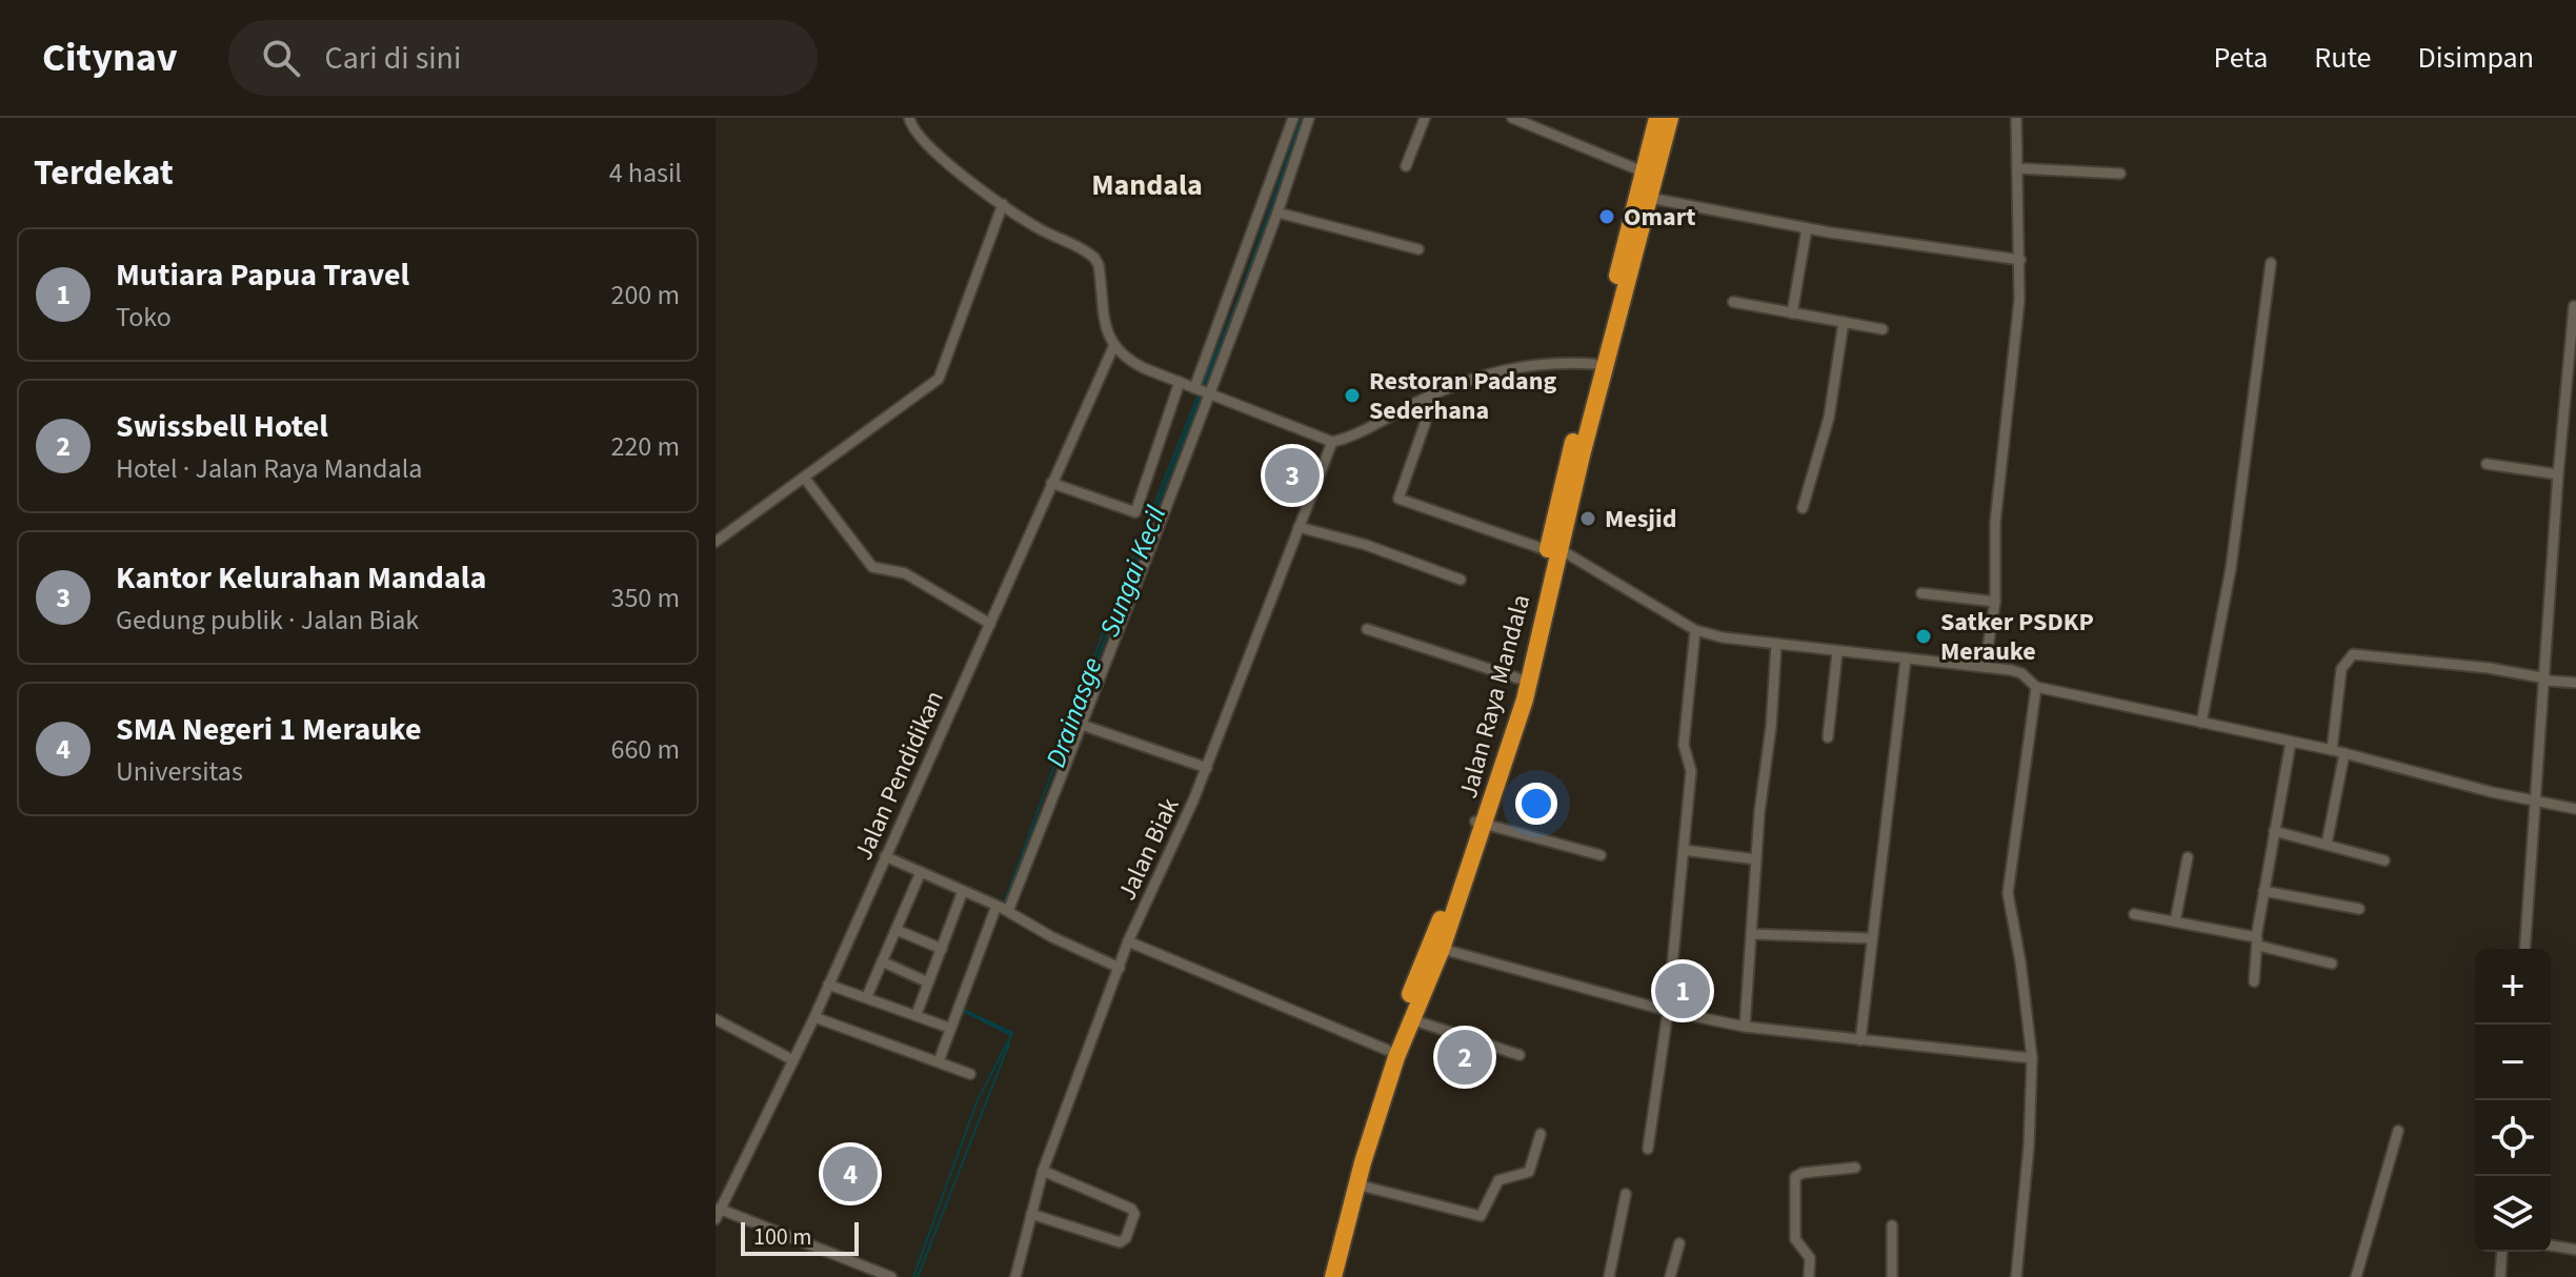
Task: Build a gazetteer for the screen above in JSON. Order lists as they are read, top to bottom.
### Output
{
  "streets": {
    "highway": ["Jalan Raya Mandala"],
    "street": ["Jalan Pendidikan", "Jalan Biak"]
  },
  "districts": ["Mandala"],
  "water": ["Sungai Kecil", "Drainasge"],
  "places": [
    "Omart",
    "Restoran Padang Sederhana",
    "Mesjid",
    "Satker PSDKP Merauke"
  ],
  "scale_bar": "100 m",
  "page": {
    "header": "Citynav",
    "search": "Cari di sini",
    "nav": ["Peta", "Rute", "Disimpan"],
    "heading": ["Terdekat", "4 hasil"],
    "list": [
      {
        "mark": "1",
        "name": "Mutiara Papua Travel",
        "note": "Toko",
        "value": "200 m"
      },
      {
        "mark": "2",
        "name": "Swissbell Hotel",
        "note": "Hotel · Jalan Raya Mandala",
        "value": "220 m"
      },
      {
        "mark": "3",
        "name": "Kantor Kelurahan Mandala",
        "note": "Gedung publik · Jalan Biak",
        "value": "350 m"
      },
      {
        "mark": "4",
        "name": "SMA Negeri 1 Merauke",
        "note": "Universitas",
        "value": "660 m"
      }
    ],
    "pins": [
      "3",
      "1",
      "2",
      "4"
    ],
    "map_buttons": ["+", "−"],
    "scale": "100 m"
  }
}
